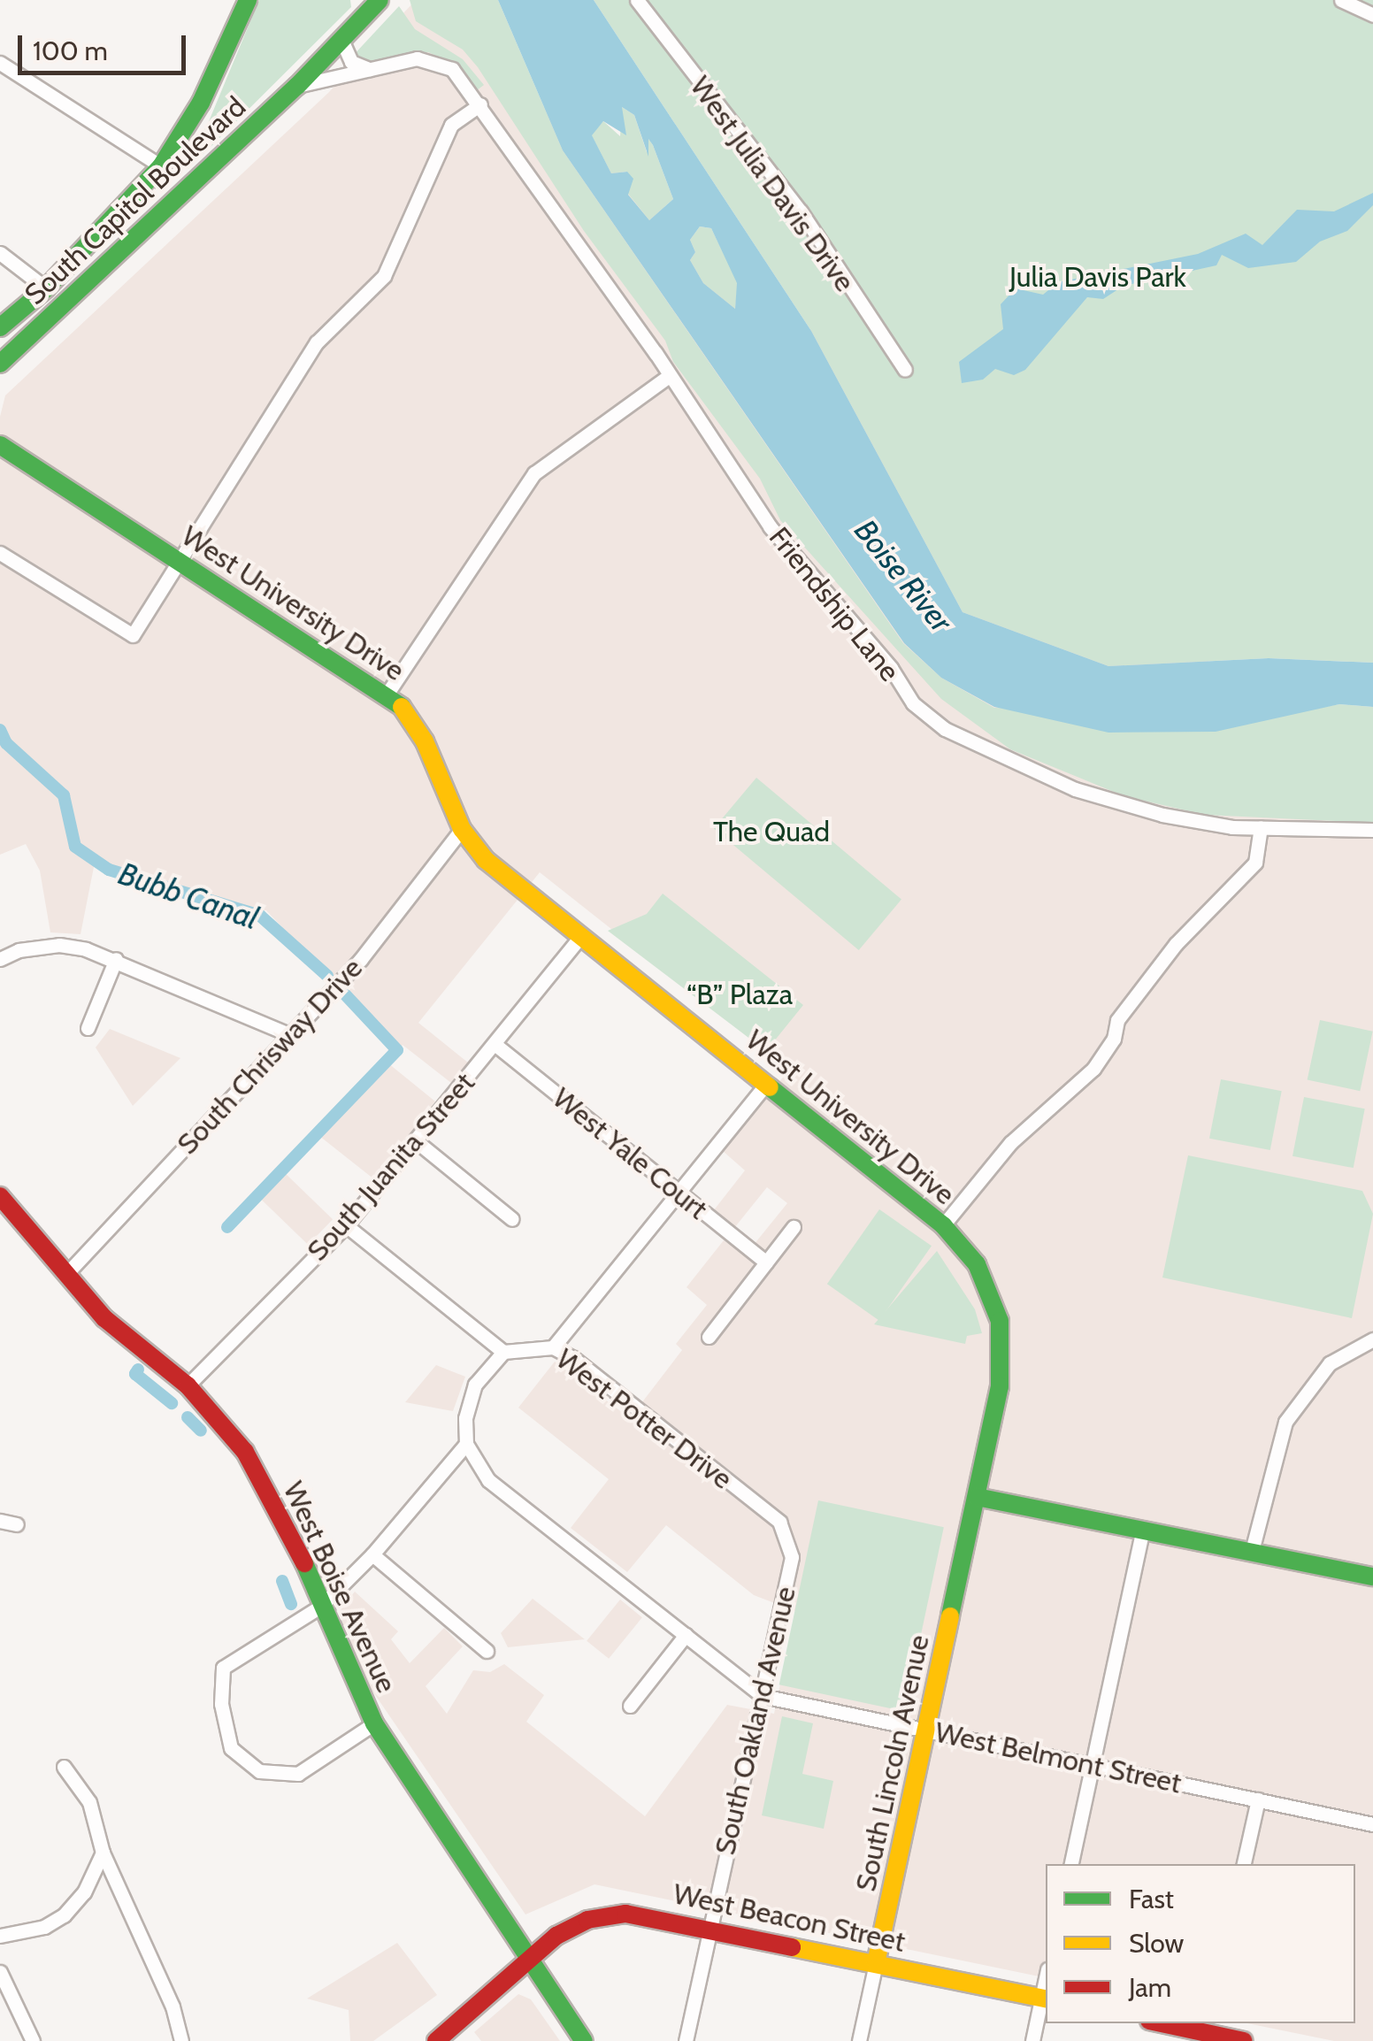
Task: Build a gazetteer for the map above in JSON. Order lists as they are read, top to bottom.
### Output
{
  "streets": {
    "street": [
      "West Julia Davis Drive",
      "South Capitol Boulevard",
      "West University Drive",
      "Friendship Lane",
      "South Chrisway Drive",
      "West Yale Court",
      "South Juanita Street",
      "West Potter Drive",
      "West Boise Avenue",
      "South Oakland Avenue",
      "West Belmont Street",
      "South Lincoln Avenue",
      "West Beacon Street"
    ]
  },
  "crossings": [
    ["South Capitol Boulevard", "Friendship Lane"],
    ["West University Drive", "South Chrisway Drive"],
    ["West University Drive", "South Juanita Street"],
    ["West University Drive", "South Lincoln Avenue"],
    ["South Chrisway Drive", "West Boise Avenue"],
    ["West Yale Court", "South Juanita Street"],
    ["South Juanita Street", "West Boise Avenue"],
    ["West Potter Drive", "South Oakland Avenue"],
    ["West Boise Avenue", "West Beacon Street"],
    ["South Oakland Avenue", "West Belmont Street"],
    ["South Oakland Avenue", "West Beacon Street"],
    ["West Belmont Street", "South Lincoln Avenue"],
    ["South Lincoln Avenue", "West Beacon Street"]
  ],
  "water": ["Boise River", "Bubb Canal"],
  "parks": ["Julia Davis Park", "The Quad", "“B” Plaza"],
  "legend": ["Fast", "Slow", "Jam"],
  "scale_bar": "100 m"
}
